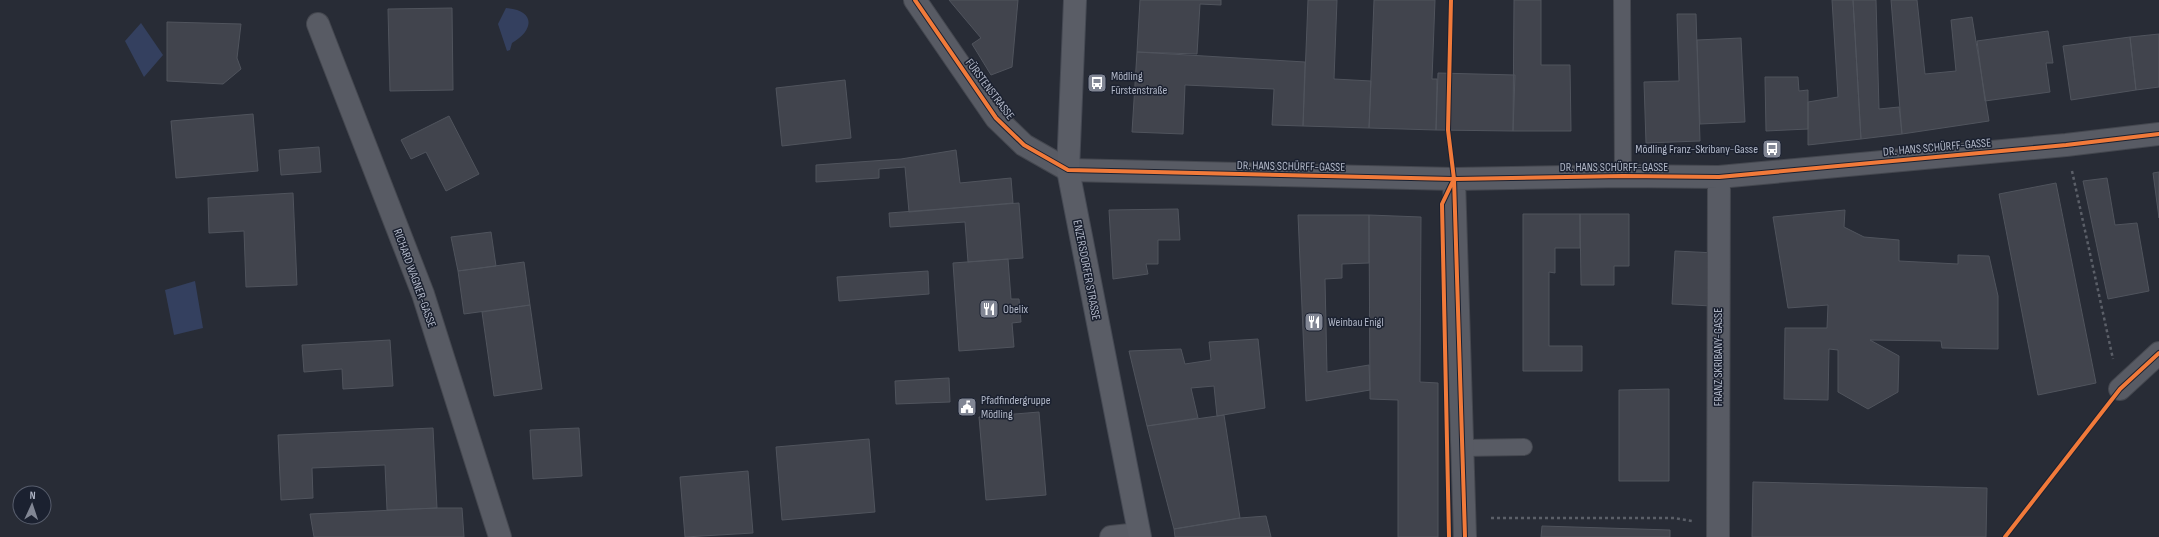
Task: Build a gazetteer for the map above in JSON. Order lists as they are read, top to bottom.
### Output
{
  "streets": {
    "main road": ["ENZERSDORFER STRASSE"],
    "street": [
      "FÜRSTENSTRASSE",
      "DR. HANS SCHÜRFF-GASSE",
      "RICHARD WAGNER-GASSE",
      "FRANZ SKRIBANY-GASSE"
    ]
  },
  "crossings": [
    ["FÜRSTENSTRASSE", "DR. HANS SCHÜRFF-GASSE"],
    ["FÜRSTENSTRASSE", "ENZERSDORFER STRASSE"],
    ["DR. HANS SCHÜRFF-GASSE", "ENZERSDORFER STRASSE"],
    ["DR. HANS SCHÜRFF-GASSE", "FRANZ SKRIBANY-GASSE"]
  ],
  "places": {
    "bus stop": ["Mödling Fürstenstraße", "Mödling Franz-Skribany-Gasse"],
    "restaurant": ["Obelix", "Weinbau Enigl"],
    "public building": ["Pfadfindergruppe Mödling"]
  },
  "north": "top"
}
